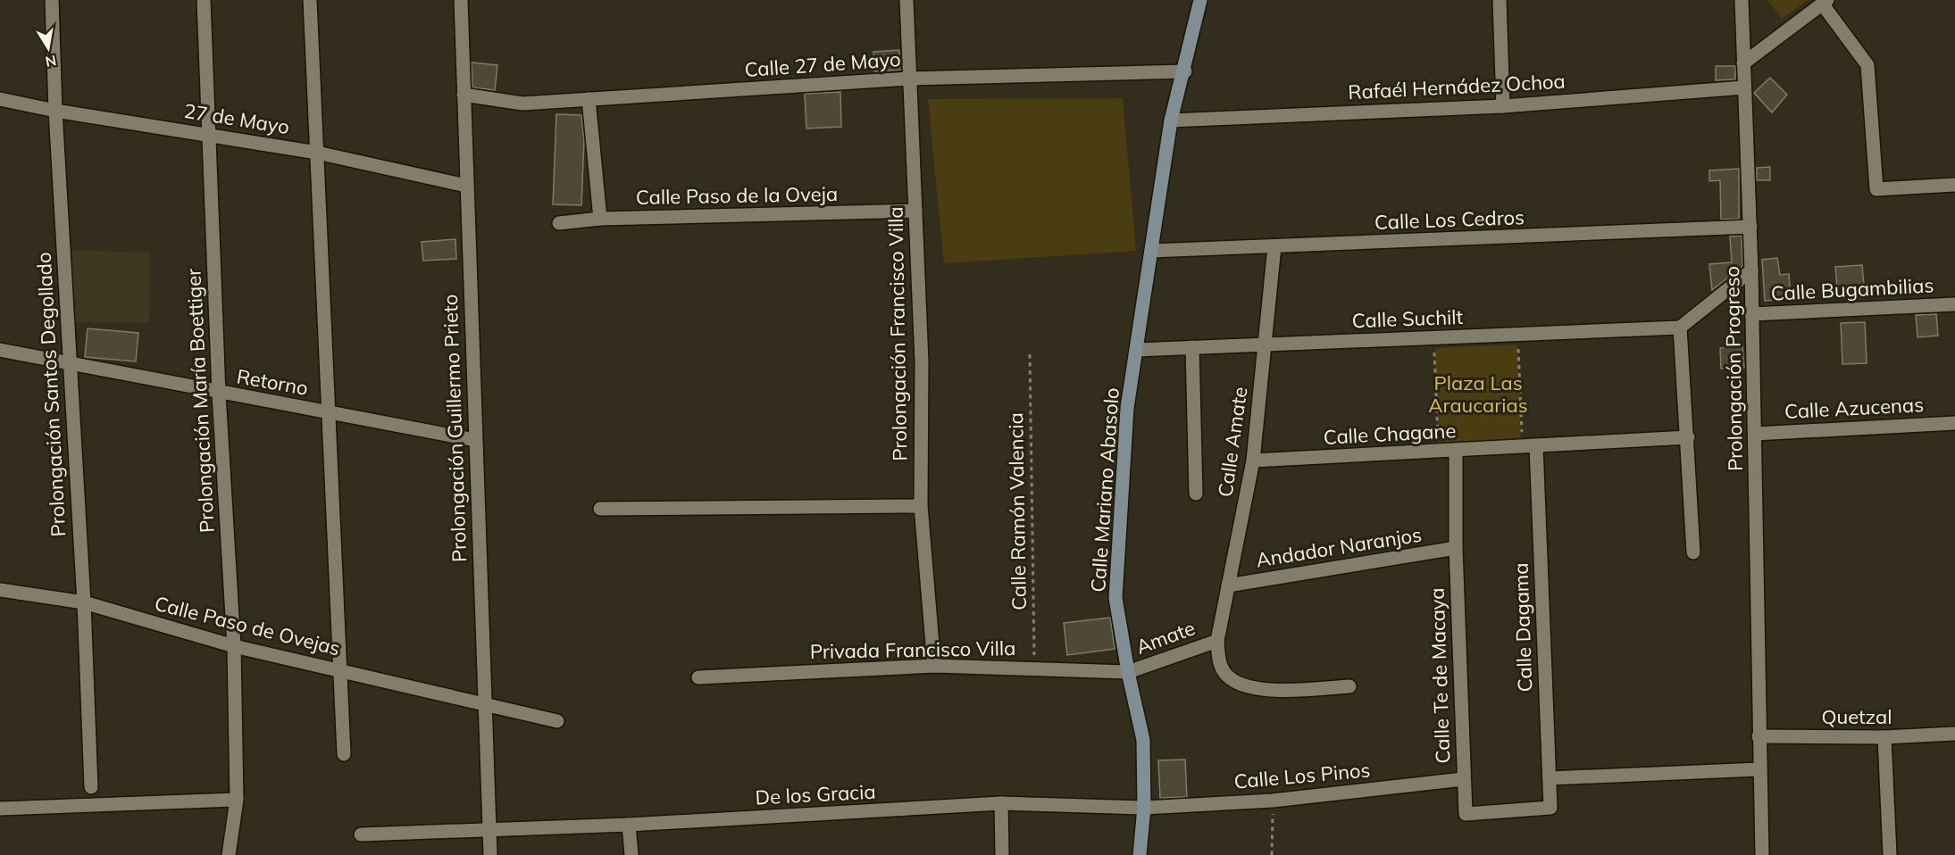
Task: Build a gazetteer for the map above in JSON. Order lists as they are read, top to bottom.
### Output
{
  "streets": {
    "street": [
      "Calle 27 de Mayo",
      "Rafaél Hernádez Ochoa",
      "27 de Mayo",
      "Calle Paso de la Oveja",
      "Calle Los Cedros",
      "Calle Bugambilias",
      "Calle Suchilt",
      "Prolongación Francisco Villa",
      "Prolongación Progreso",
      "Retorno",
      "Prolongación Santos Degollado",
      "Prolongación María Boettiger",
      "Calle Azucenas",
      "Prolongación Guillermo Prieto",
      "Calle Chagane",
      "Calle Amate",
      "Calle Mariano Abasolo",
      "Andador Naranjos",
      "Calle Paso de Ovejas",
      "Calle Dagama",
      "Amate",
      "Privada Francisco Villa",
      "Calle Te de Macaya",
      "Quetzal",
      "Calle Los Pinos",
      "De los Gracia"
    ],
    "path": ["Calle Ramón Valencia"]
  },
  "crossings": [
    ["Calle 27 de Mayo", "Prolongación Francisco Villa"],
    ["Calle 27 de Mayo", "Prolongación Guillermo Prieto"],
    ["Calle 27 de Mayo", "Calle Mariano Abasolo"],
    ["Rafaél Hernádez Ochoa", "Prolongación Progreso"],
    ["Rafaél Hernádez Ochoa", "Calle Mariano Abasolo"],
    ["27 de Mayo", "Prolongación Santos Degollado"],
    ["27 de Mayo", "Prolongación María Boettiger"],
    ["27 de Mayo", "Prolongación Guillermo Prieto"],
    ["Calle Paso de la Oveja", "Prolongación Francisco Villa"],
    ["Calle Los Cedros", "Prolongación Progreso"],
    ["Calle Los Cedros", "Calle Amate"],
    ["Calle Los Cedros", "Calle Mariano Abasolo"],
    ["Calle Bugambilias", "Prolongación Progreso"],
    ["Calle Suchilt", "Calle Amate"],
    ["Calle Suchilt", "Calle Mariano Abasolo"],
    ["Prolongación Francisco Villa", "Privada Francisco Villa"],
    ["Prolongación Progreso", "Calle Azucenas"],
    ["Prolongación Progreso", "Quetzal"],
    ["Retorno", "Prolongación Santos Degollado"],
    ["Retorno", "Prolongación María Boettiger"],
    ["Retorno", "Prolongación Guillermo Prieto"],
    ["Prolongación Santos Degollado", "Calle Paso de Ovejas"],
    ["Prolongación María Boettiger", "Calle Paso de Ovejas"],
    ["Prolongación Guillermo Prieto", "Calle Paso de Ovejas"],
    ["Prolongación Guillermo Prieto", "De los Gracia"],
    ["Calle Chagane", "Calle Amate"],
    ["Calle Chagane", "Calle Dagama"],
    ["Calle Chagane", "Calle Te de Macaya"],
    ["Calle Amate", "Andador Naranjos"],
    ["Calle Amate", "Amate"],
    ["Calle Mariano Abasolo", "Amate"],
    ["Calle Mariano Abasolo", "Privada Francisco Villa"],
    ["Calle Mariano Abasolo", "Calle Los Pinos"],
    ["Calle Mariano Abasolo", "De los Gracia"],
    ["Calle Ramón Valencia", "Privada Francisco Villa"],
    ["Andador Naranjos", "Calle Te de Macaya"],
    ["Calle Dagama", "Calle Te de Macaya"],
    ["Amate", "Privada Francisco Villa"],
    ["Calle Te de Macaya", "Calle Los Pinos"],
    ["Calle Los Pinos", "De los Gracia"]
  ],
  "parks": ["Plaza Las Araucarias"],
  "north": "bottom"
}
